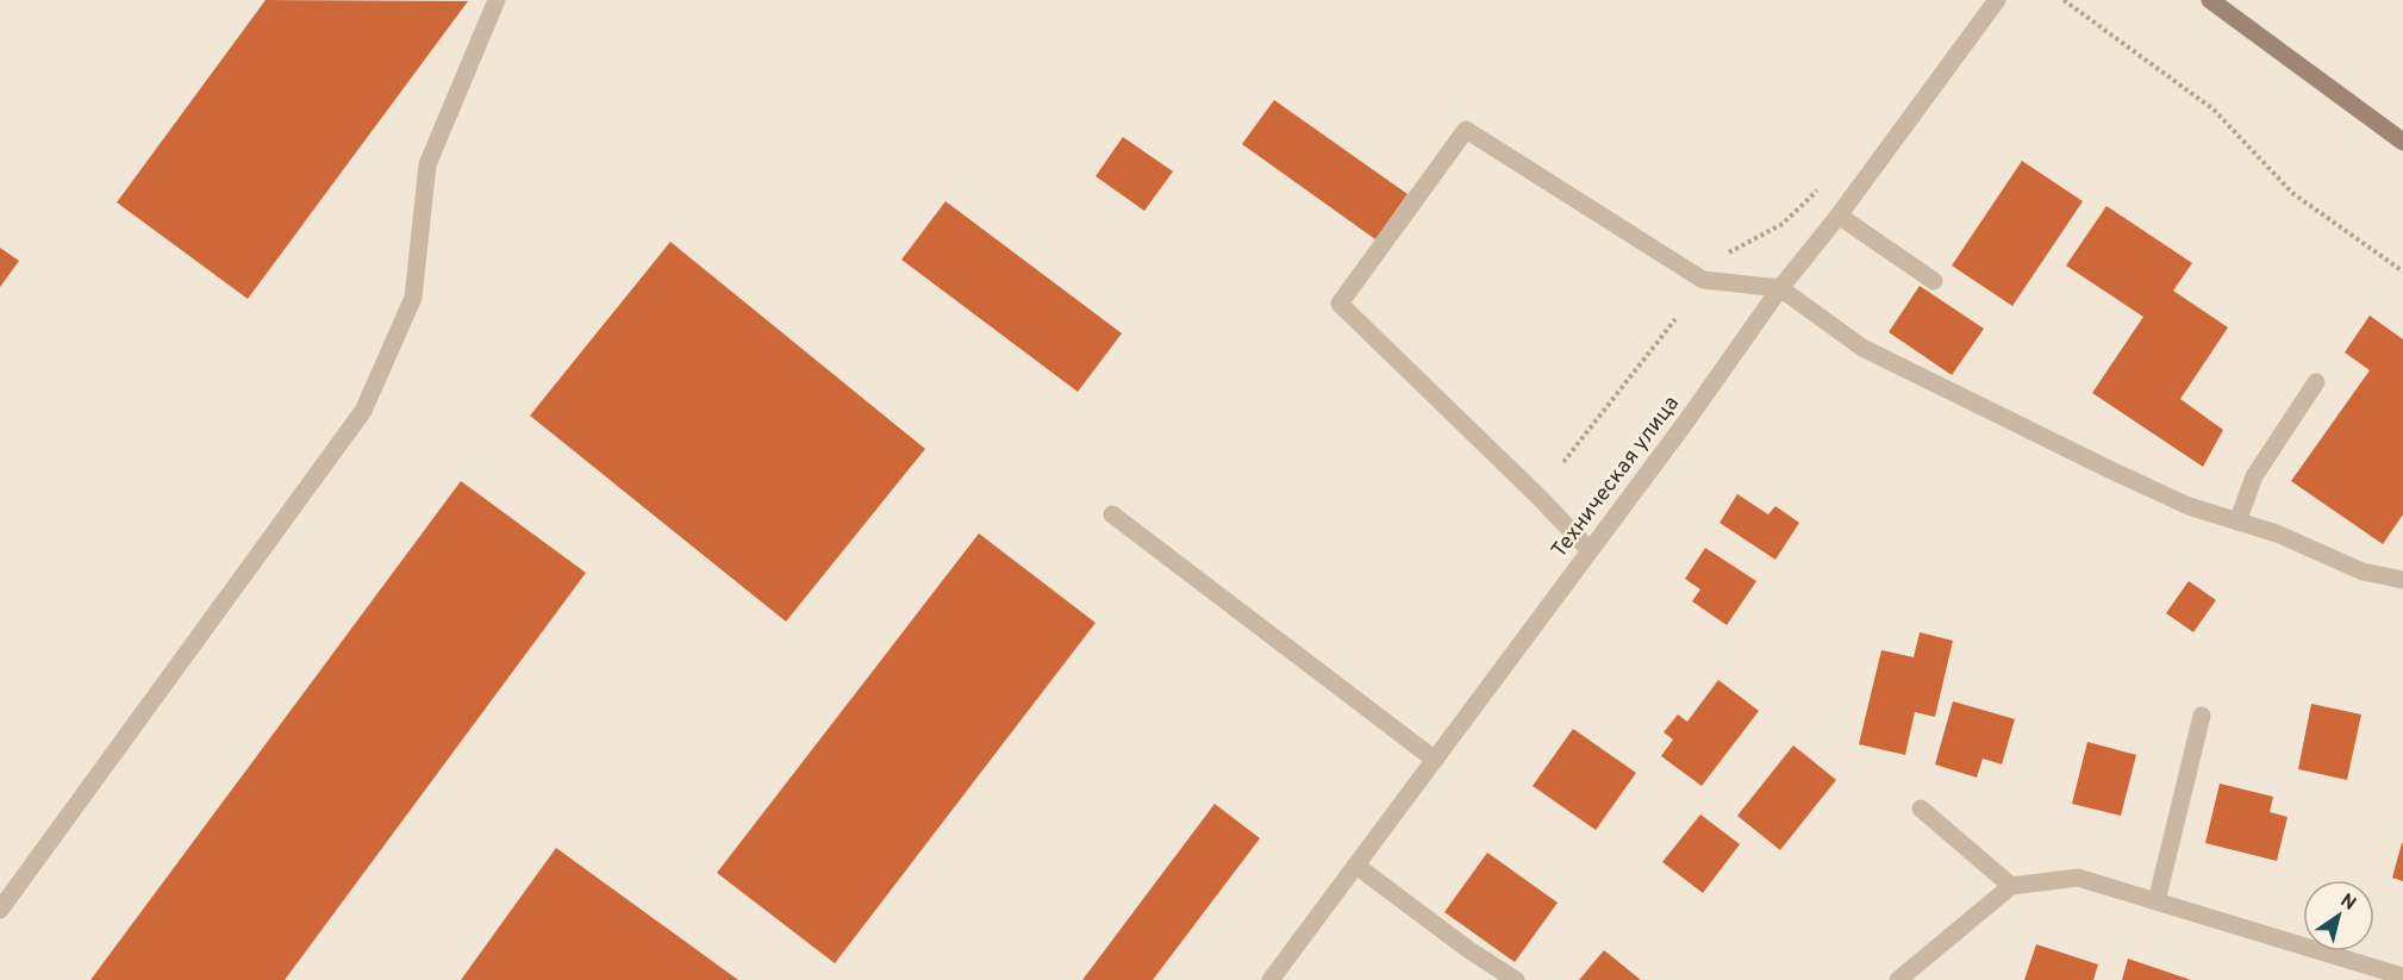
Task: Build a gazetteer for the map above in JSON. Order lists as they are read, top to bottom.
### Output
{
  "streets": {
    "street": ["Техническая улица"]
  },
  "north": "top right"
}
